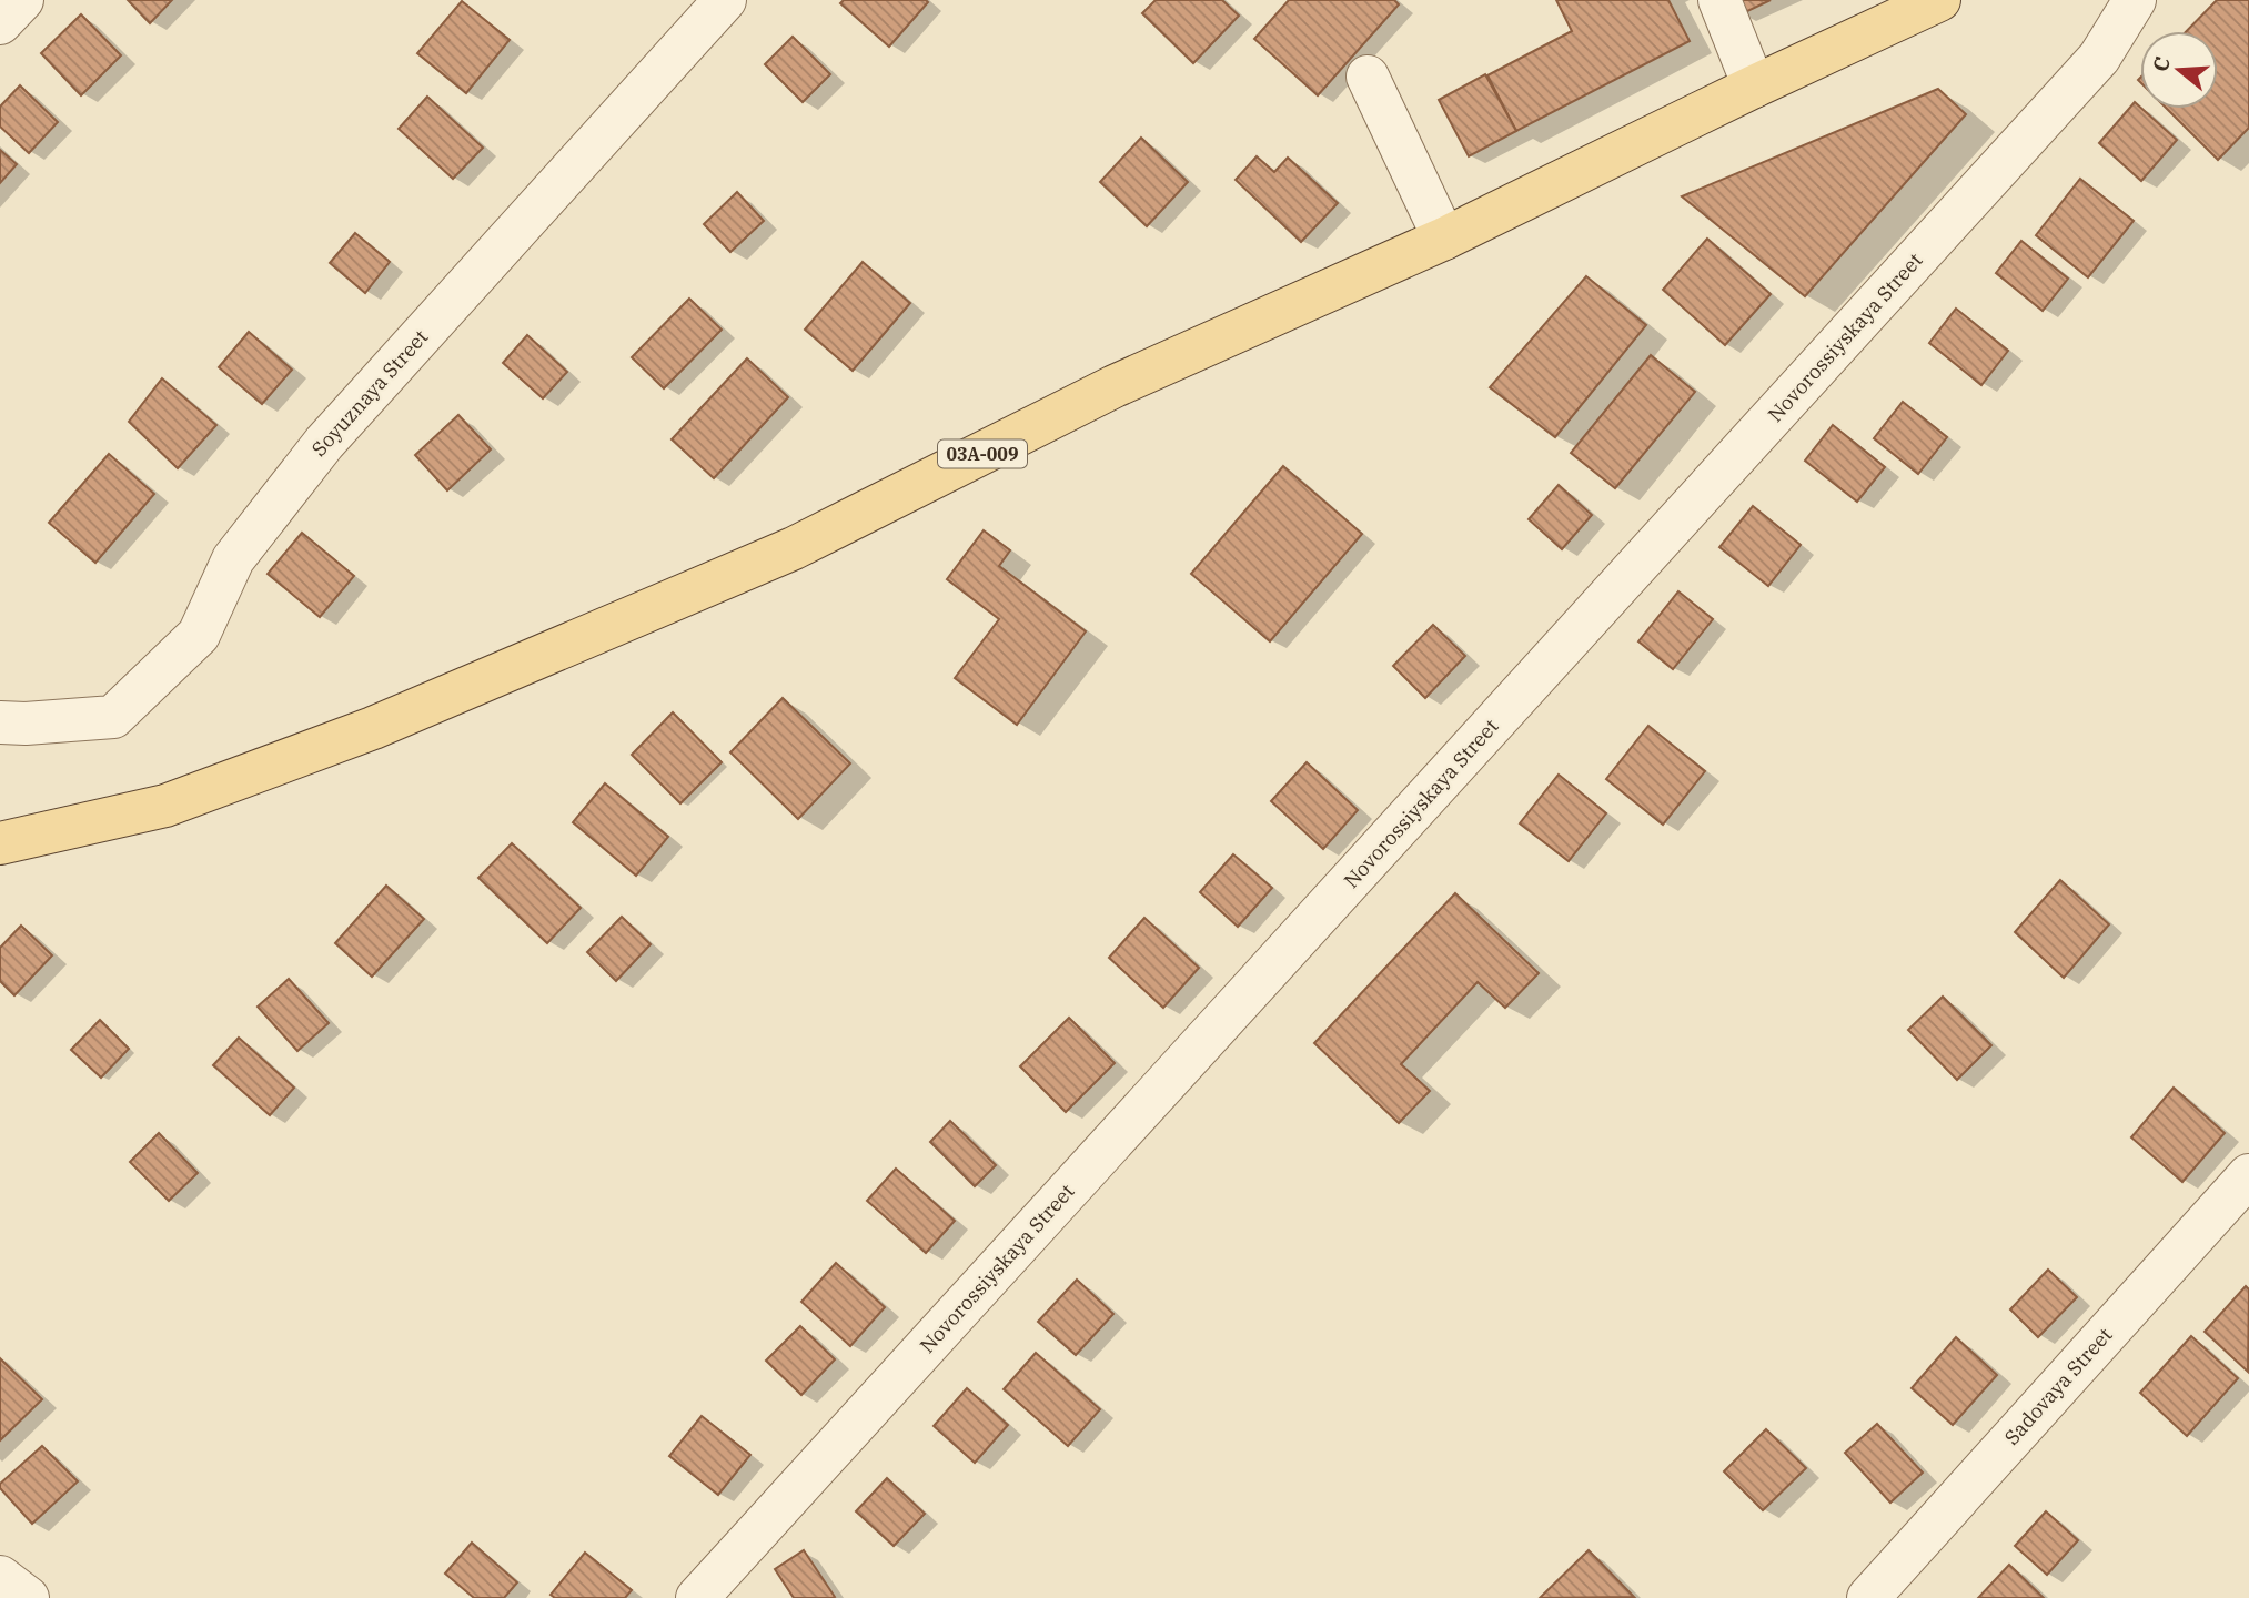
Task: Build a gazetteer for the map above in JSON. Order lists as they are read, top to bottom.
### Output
{
  "streets": {
    "main road": ["03А-009"],
    "street": ["Novorossiyskaya Street", "Soyuznaya Street", "Sadovaya Street"]
  },
  "north": "left"
}
